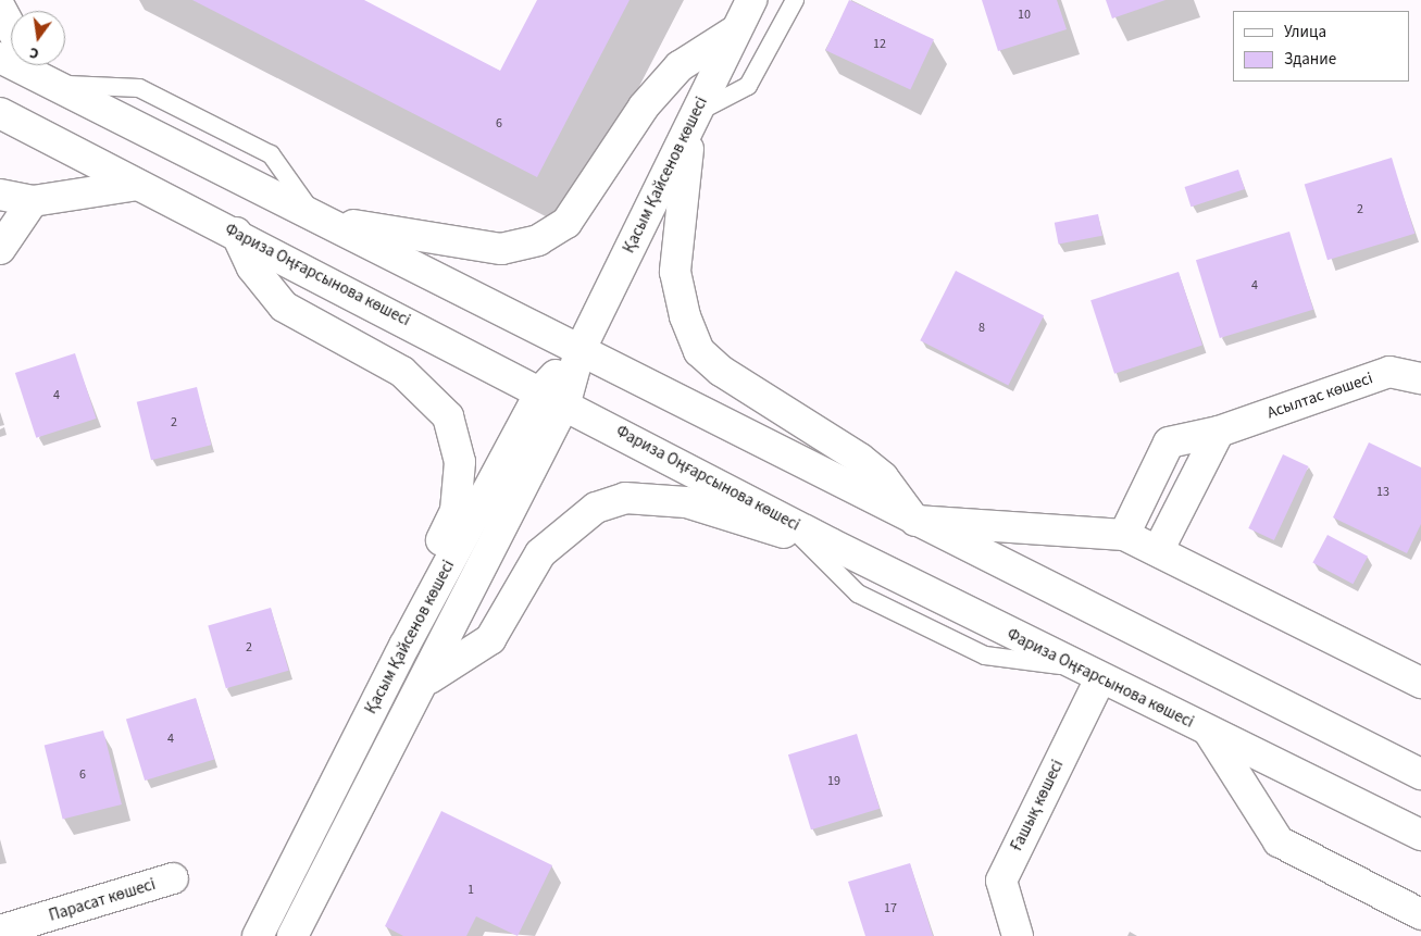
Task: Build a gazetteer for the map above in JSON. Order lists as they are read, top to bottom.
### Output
{
  "streets": {
    "street": [
      "Қасым Қайсенов көшесі",
      "Фариза Оңғарсынова көшесі",
      "Асылтас көшесі",
      "Ғашық көшесі",
      "Парасат көшесі"
    ]
  },
  "crossings": [
    ["Қасым Қайсенов көшесі", "Фариза Оңғарсынова көшесі"],
    ["Фариза Оңғарсынова көшесі", "Ғашық көшесі"]
  ],
  "house_numbers": [
    "10",
    "12",
    "6",
    "2",
    "4",
    "8",
    "4",
    "2",
    "13",
    "2",
    "4",
    "6",
    "19",
    "1",
    "17"
  ],
  "legend": ["Улица", "Здание"],
  "north": "bottom"
}
